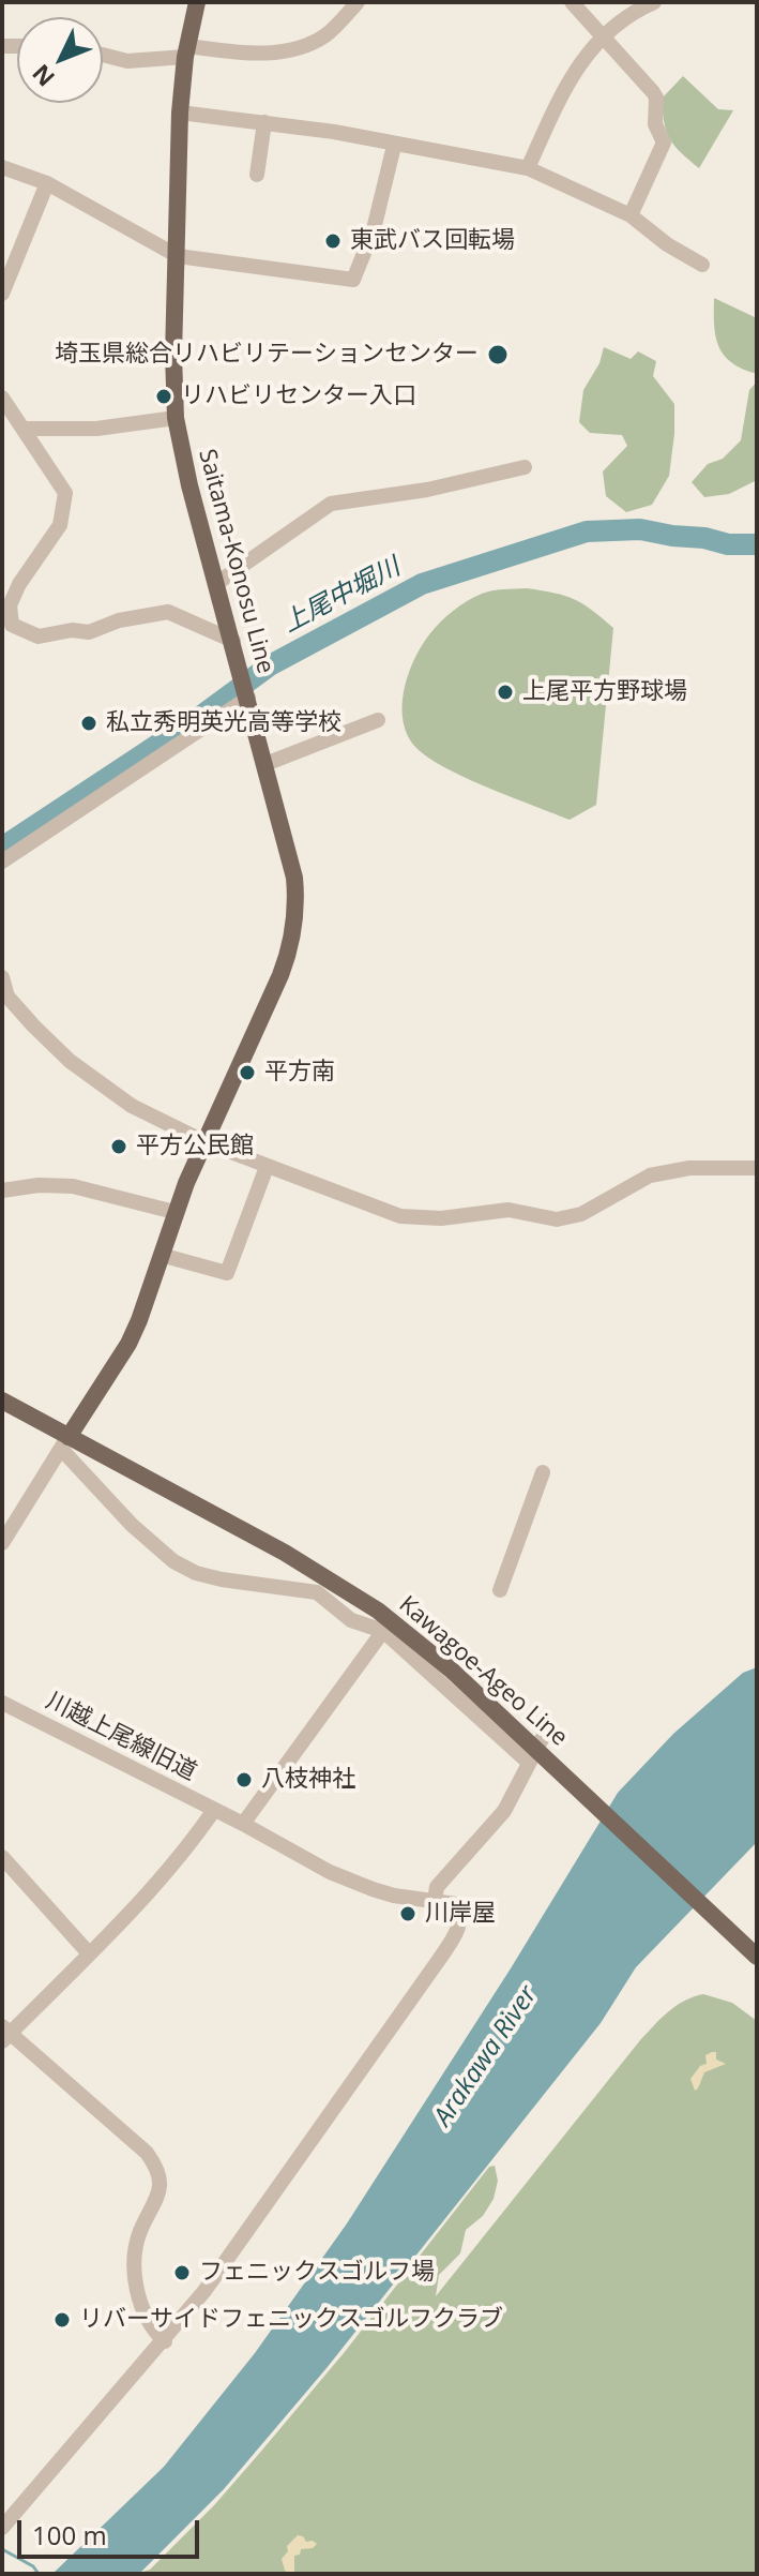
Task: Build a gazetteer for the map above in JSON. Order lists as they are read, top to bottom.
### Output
{
  "streets": {
    "main road": ["Saitama-Konosu Line", "Kawagoe-Ageo Line"],
    "street": ["川越上尾線旧道"]
  },
  "crossings": [
    ["Saitama-Konosu Line", "Kawagoe-Ageo Line"]
  ],
  "water": ["上尾中堀川", "Arakawa River"],
  "places": [
    "東武バス回転場",
    "埼玉県総合リハビリテーションセンター",
    "リハビリセンター入口",
    "上尾平方野球場",
    "私立秀明英光高等学校",
    "平方南",
    "平方公民館",
    "八枝神社",
    "川岸屋",
    "フェニックスゴルフ場",
    "リバーサイドフェニックスゴルフクラブ"
  ],
  "scale_bar": "100 m",
  "north": "bottom left"
}
